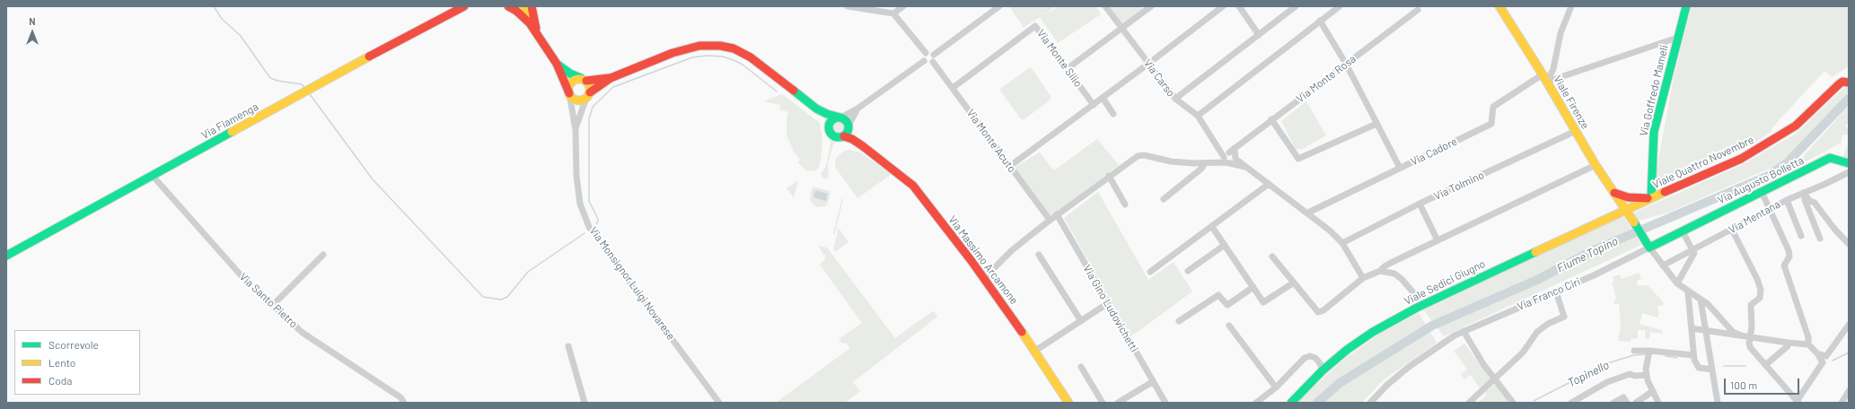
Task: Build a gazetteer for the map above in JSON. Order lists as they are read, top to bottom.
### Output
{
  "streets": {
    "main road": [
      "Via Goffredo Mameli",
      "Viale Firenze",
      "Via Fiamenga",
      "Viale Quattro Novembre",
      "Via Augusto Bolletta",
      "Via Massimo Arcamone",
      "Viale Sedici Giugno"
    ],
    "street": [
      "Via Monte Silio",
      "Via Carso",
      "Via Monte Rosa",
      "Via Monte Acuto",
      "Via Cadore",
      "Via Tolmino",
      "Via Mentana",
      "Via Monsignor Luigi Novarese",
      "Via Franco Ciri",
      "Via Santo Pietro",
      "Via Gino Ludovichetti"
    ]
  },
  "crossings": [
    ["Via Monte Silio", "Via Monte Acuto"],
    ["Via Carso", "Via Monte Rosa"],
    ["Via Goffredo Mameli", "Viale Quattro Novembre"],
    ["Viale Firenze", "Via Cadore"],
    ["Viale Firenze", "Viale Quattro Novembre"],
    ["Viale Firenze", "Via Augusto Bolletta"],
    ["Viale Firenze", "Via Tolmino"],
    ["Viale Firenze", "Viale Sedici Giugno"],
    ["Viale Firenze", "Via Franco Ciri"],
    ["Via Fiamenga", "Via Santo Pietro"],
    ["Viale Quattro Novembre", "Viale Sedici Giugno"],
    ["Via Augusto Bolletta", "Via Franco Ciri"],
    ["Via Massimo Arcamone", "Via Monsignor Luigi Novarese"]
  ],
  "water": ["Fiume Topino", "Topinello"],
  "legend": ["Scorrevole", "Lento", "Coda"],
  "scale_bar": "100 m",
  "north": "top"
}
